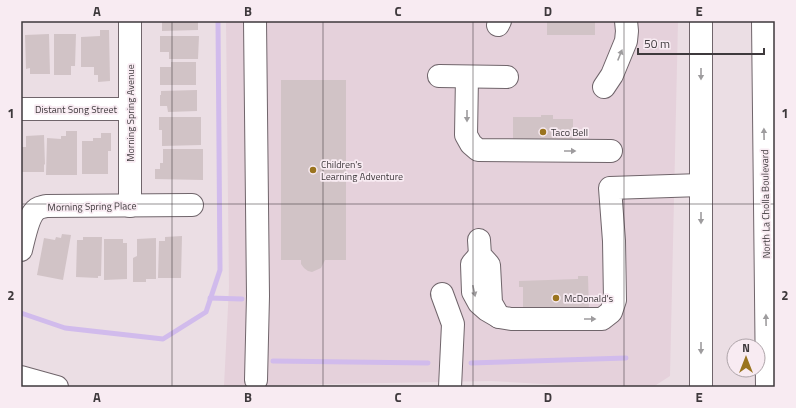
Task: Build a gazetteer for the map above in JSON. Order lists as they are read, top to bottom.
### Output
{
  "streets": {
    "main road": [
      "Distant Song Street",
      "Morning Spring Avenue",
      "North La Cholla Boulevard",
      "Morning Spring Place"
    ]
  },
  "crossings": [
    ["Distant Song Street", "Morning Spring Avenue"],
    ["Morning Spring Avenue", "Morning Spring Place"]
  ],
  "places": ["Taco Bell", "Children's Learning Adventure", "McDonald's"],
  "scale_bar": "50 m",
  "north": "top",
  "grid": {
    "columns": [
      "A",
      "B",
      "C",
      "D",
      "E"
    ],
    "rows": ["1", "2"]
  }
}
